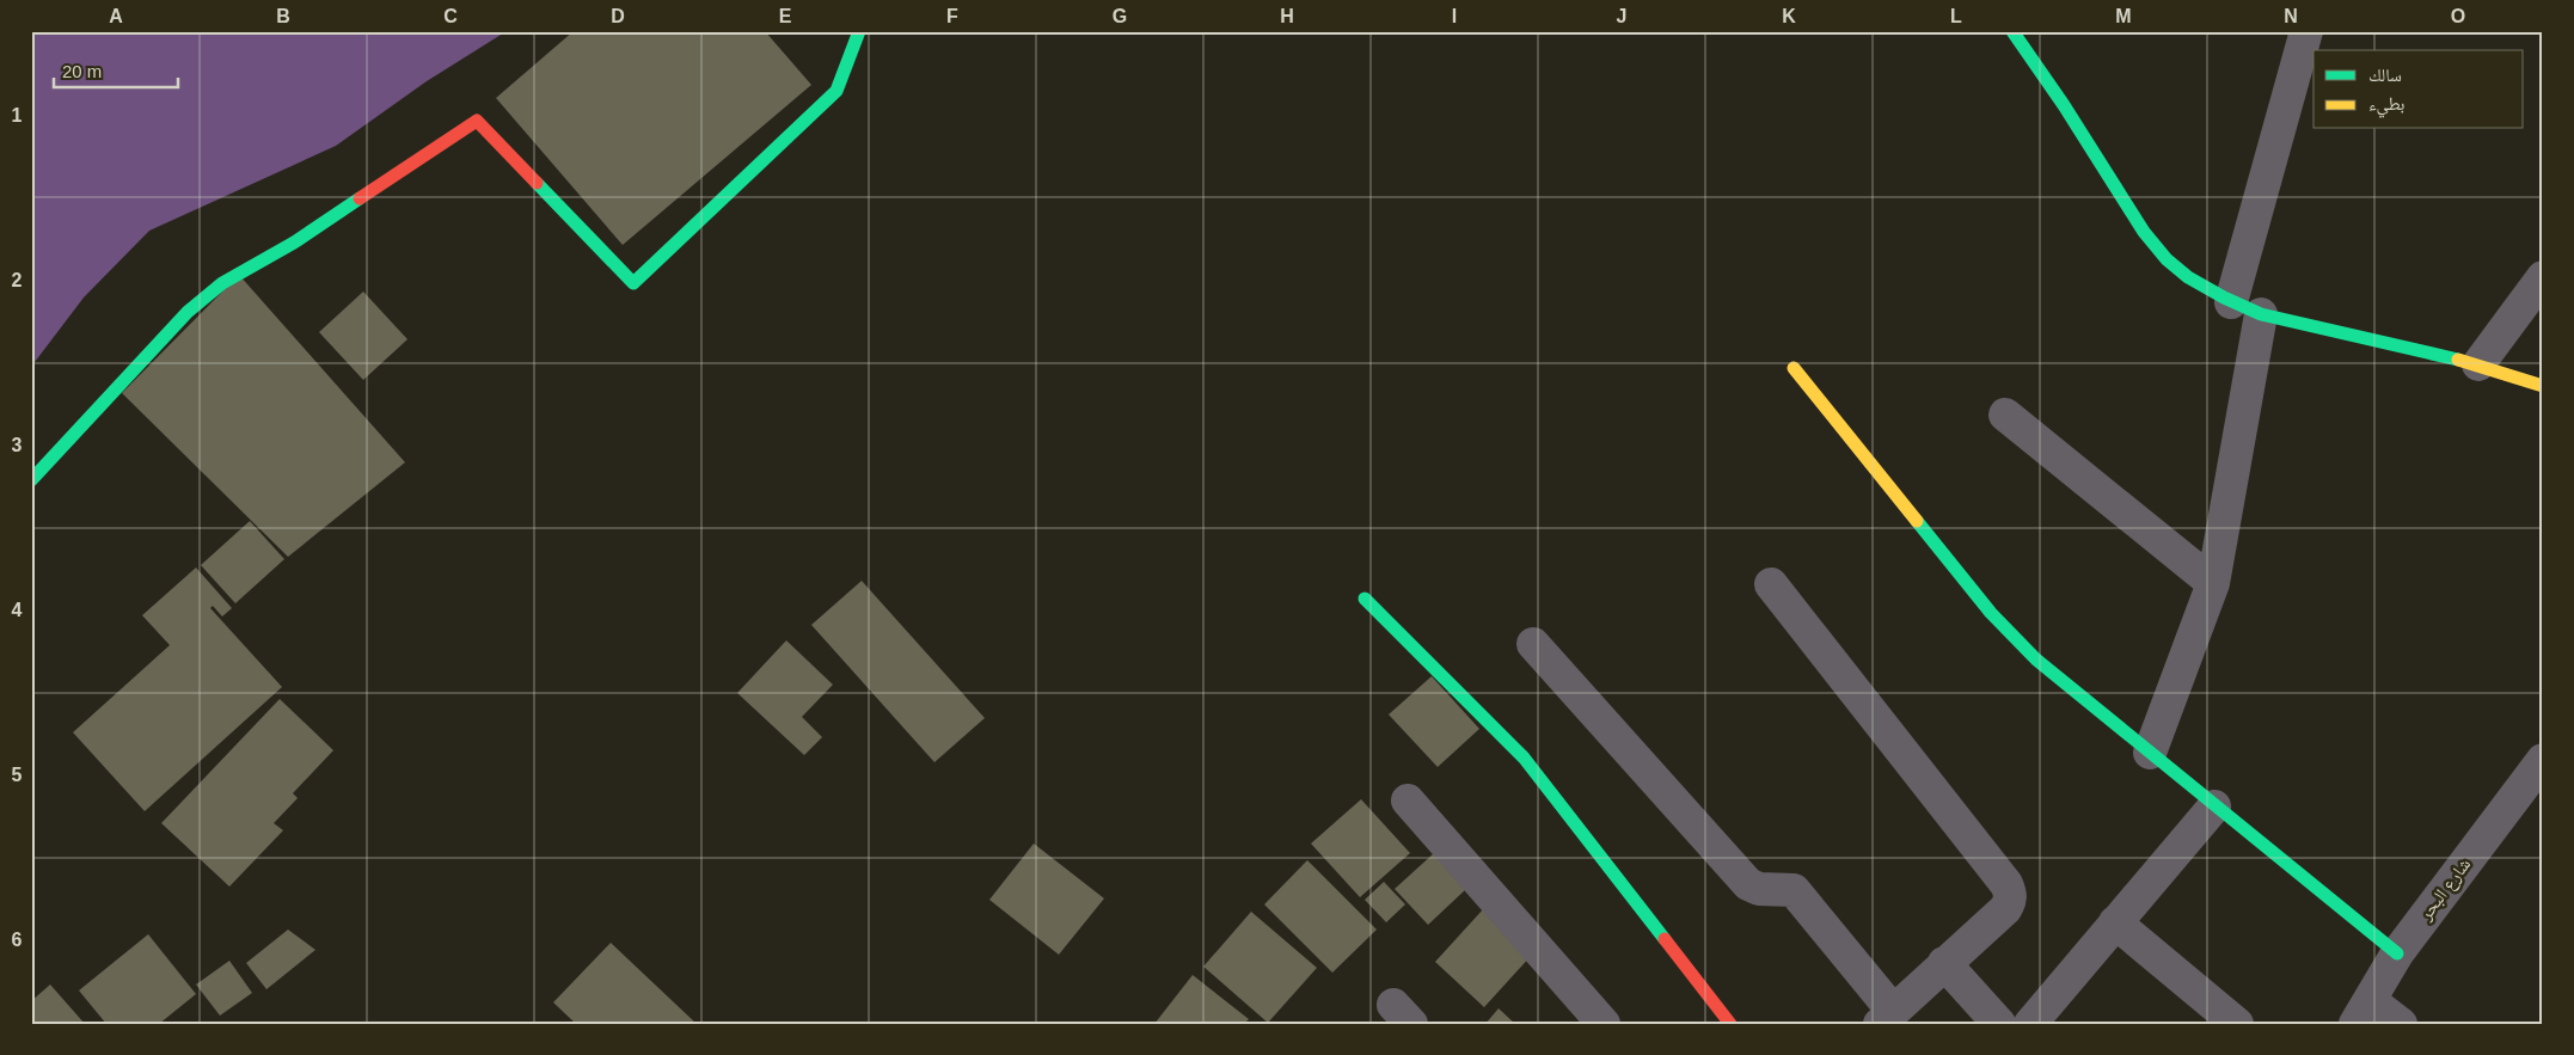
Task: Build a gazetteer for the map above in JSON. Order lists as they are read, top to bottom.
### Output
{
  "streets": {
    "street": ["شارع البحر"]
  },
  "legend": ["سالك", "بطيء"],
  "scale_bar": "20 m",
  "grid": {
    "columns": [
      "A",
      "B",
      "C",
      "D",
      "E",
      "F",
      "G",
      "H",
      "I",
      "J",
      "K",
      "L",
      "M",
      "N",
      "O"
    ],
    "rows": [
      "1",
      "2",
      "3",
      "4",
      "5",
      "6"
    ]
  }
}
